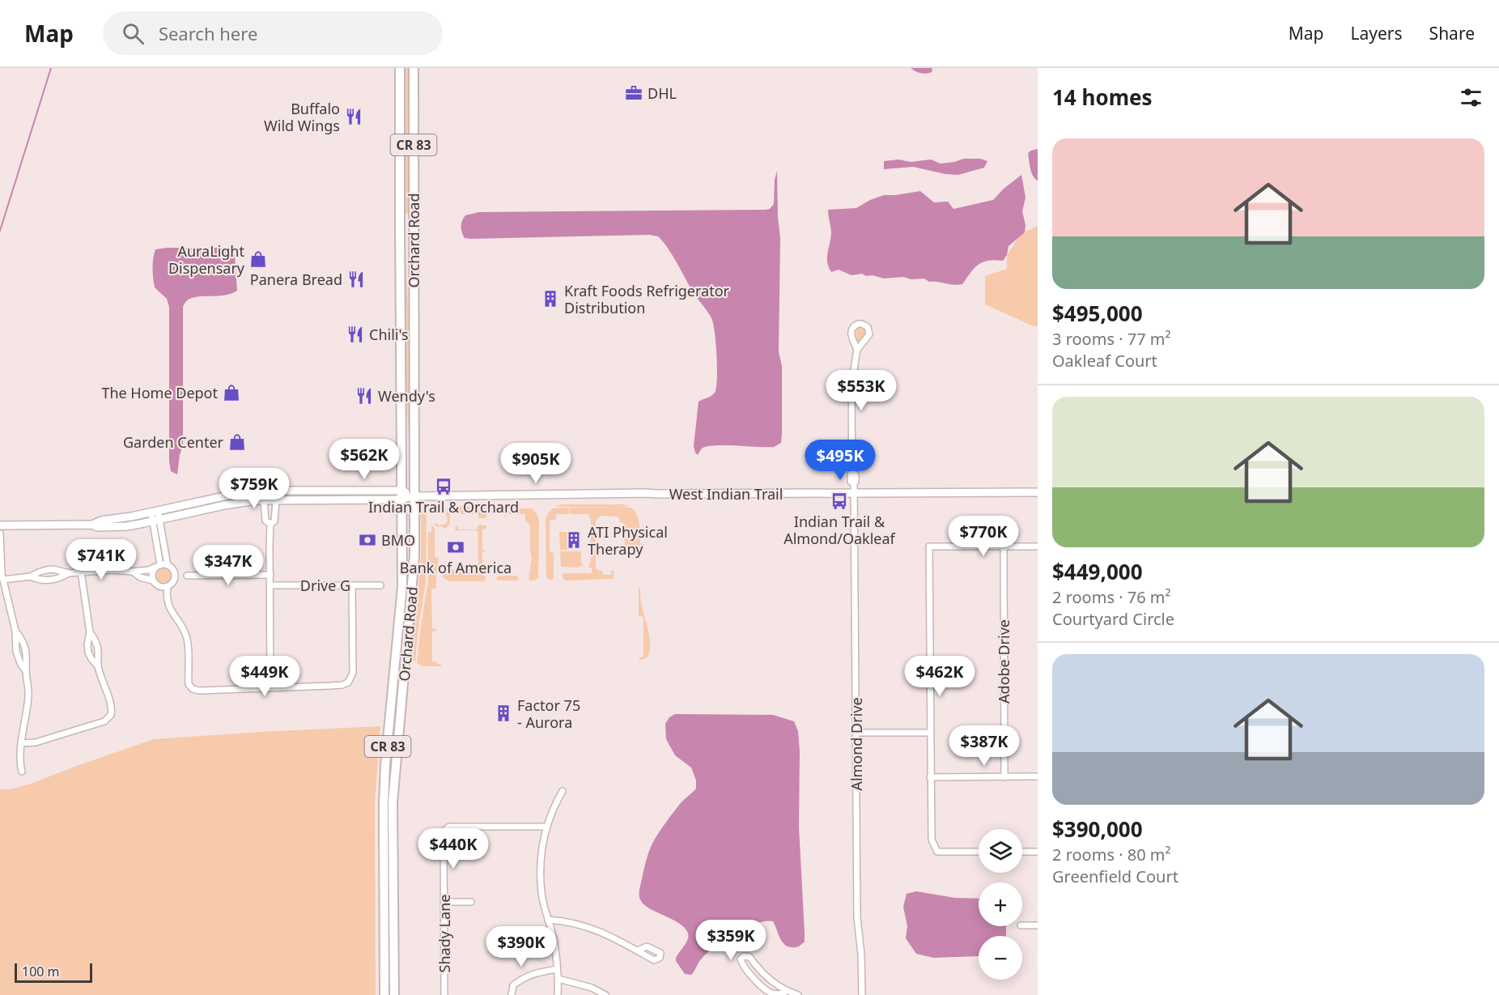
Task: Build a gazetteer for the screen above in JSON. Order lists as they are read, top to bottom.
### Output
{
  "streets": {
    "main road": ["CR 83", "Orchard Road"],
    "street": [
      "West Indian Trail",
      "Drive G",
      "Adobe Drive",
      "Almond Drive",
      "Shady Lane"
    ]
  },
  "crossings": [
    ["Orchard Road", "West Indian Trail"],
    ["West Indian Trail", "Almond Drive"]
  ],
  "places": {
    "office": ["DHL"],
    "restaurant": [
      "Buffalo Wild Wings",
      "Panera Bread",
      "Chili's",
      "Wendy's"
    ],
    "shop": ["AuraLight Dispensary", "The Home Depot", "Garden Center"],
    "building": ["Kraft Foods Refrigerator Distribution", "ATI Physical Therapy", "Factor 75 - Aurora"],
    "bus stop": ["Indian Trail & Orchard", "Indian Trail & Almond/Oakleaf"],
    "bank": ["BMO", "Bank of America"]
  },
  "scale_bar": "100 m",
  "page": {
    "header": "Map",
    "search": "Search here",
    "nav": ["Map", "Layers", "Share"],
    "heading": "14 homes",
    "list": [
      {
        "name": "$495,000",
        "note": "3 rooms · 77 m² · Oakleaf Court"
      },
      {
        "name": "$449,000",
        "note": "2 rooms · 76 m² · Courtyard Circle"
      },
      {
        "name": "$390,000",
        "note": "2 rooms · 80 m² · Greenfield Court"
      }
    ],
    "price": [
      "$553K",
      "$562K",
      "$495K",
      "$905K",
      "$759K",
      "$770K",
      "$741K",
      "$347K",
      "$449K",
      "$462K",
      "$387K",
      "$440K",
      "$359K",
      "$390K"
    ],
    "map_buttons": ["+", "−"],
    "scale": "100 m"
  }
}
